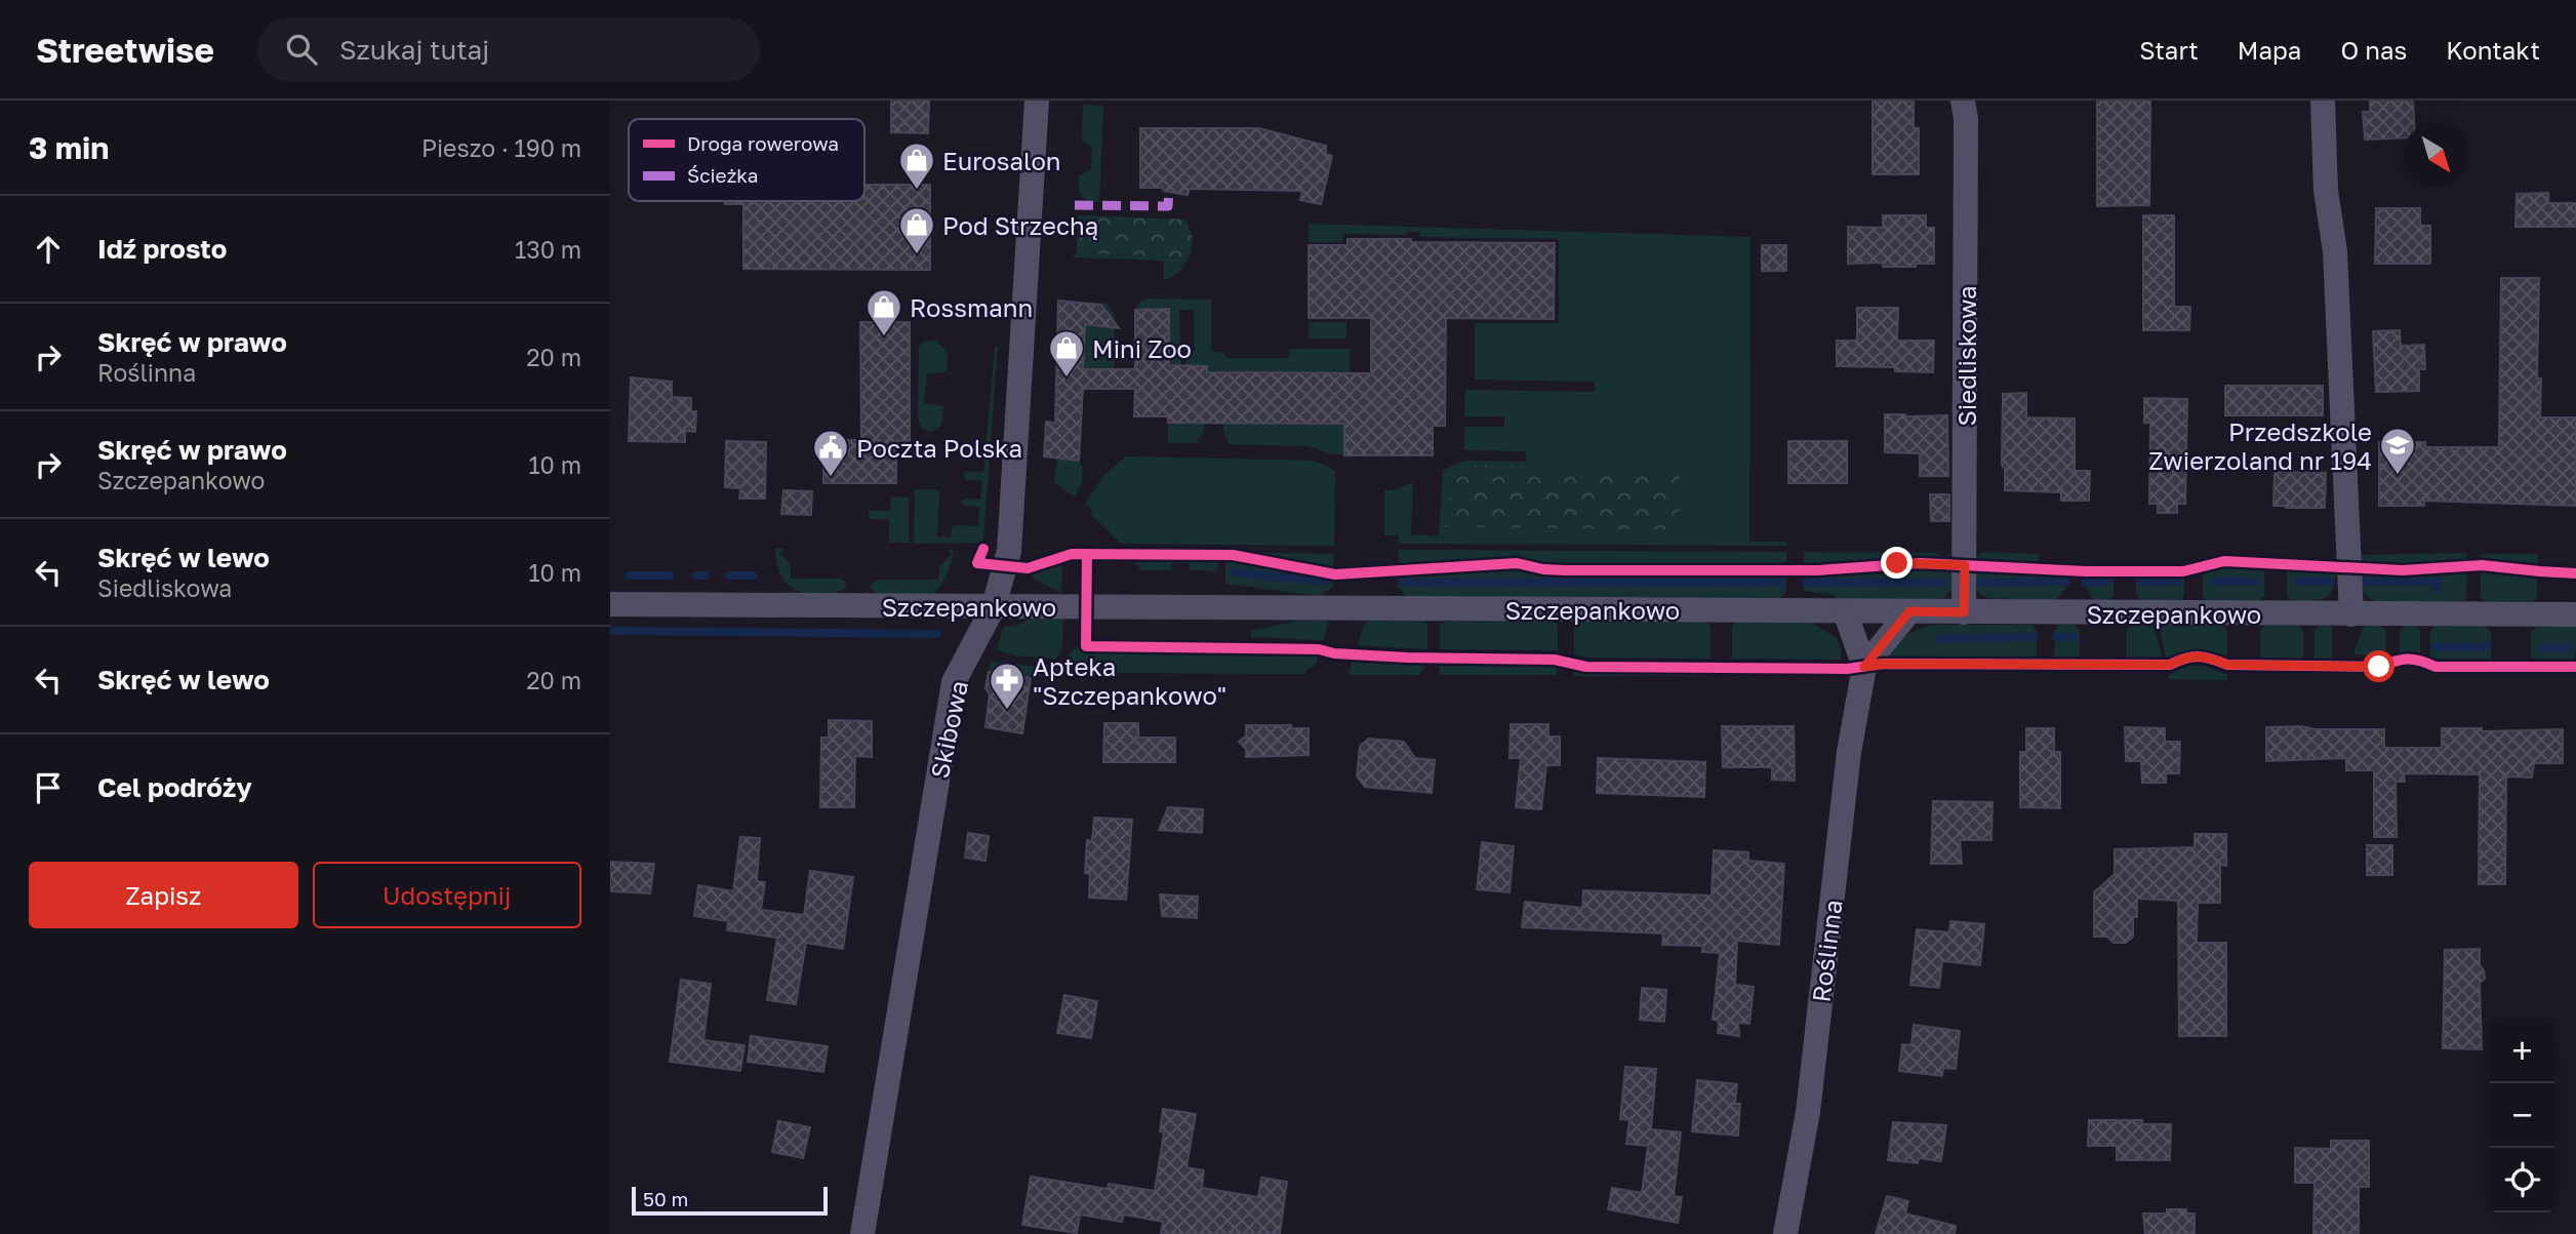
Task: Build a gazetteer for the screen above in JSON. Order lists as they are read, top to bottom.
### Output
{
  "streets": {
    "street": [
      "Siedliskowa",
      "Szczepankowo",
      "Skibowa",
      "Roślinna"
    ]
  },
  "crossings": [
    ["Siedliskowa", "Szczepankowo"],
    ["Szczepankowo", "Skibowa"],
    ["Szczepankowo", "Roślinna"]
  ],
  "places": {
    "shop": [
      "Eurosalon",
      "Pod Strzechą",
      "Rossmann",
      "Mini Zoo"
    ],
    "school or university": ["Przedszkole Zwierzoland nr 194"],
    "public building": ["Poczta Polska"],
    "pharmacy": ["Apteka \"Szczepankowo\""]
  },
  "legend": ["Droga rowerowa", "Ścieżka"],
  "scale_bar": "50 m",
  "north": "bottom right",
  "page": {
    "header": "Streetwise",
    "search": "Szukaj tutaj",
    "nav": [
      "Start",
      "Mapa",
      "O nas",
      "Kontakt"
    ],
    "heading": ["3 min", "Pieszo · 190 m"],
    "list": [
      ["Idź prosto", "130 m"],
      ["Skręć w prawo", "Roślinna", "20 m"],
      ["Skręć w prawo", "Szczepankowo", "10 m"],
      ["Skręć w lewo", "Siedliskowa", "10 m"],
      ["Skręć w lewo", "20 m"],
      "Cel podróży"
    ],
    "buttons": ["Zapisz", "Udostępnij"],
    "map_buttons": ["+", "−"],
    "scale": "50 m"
  }
}
